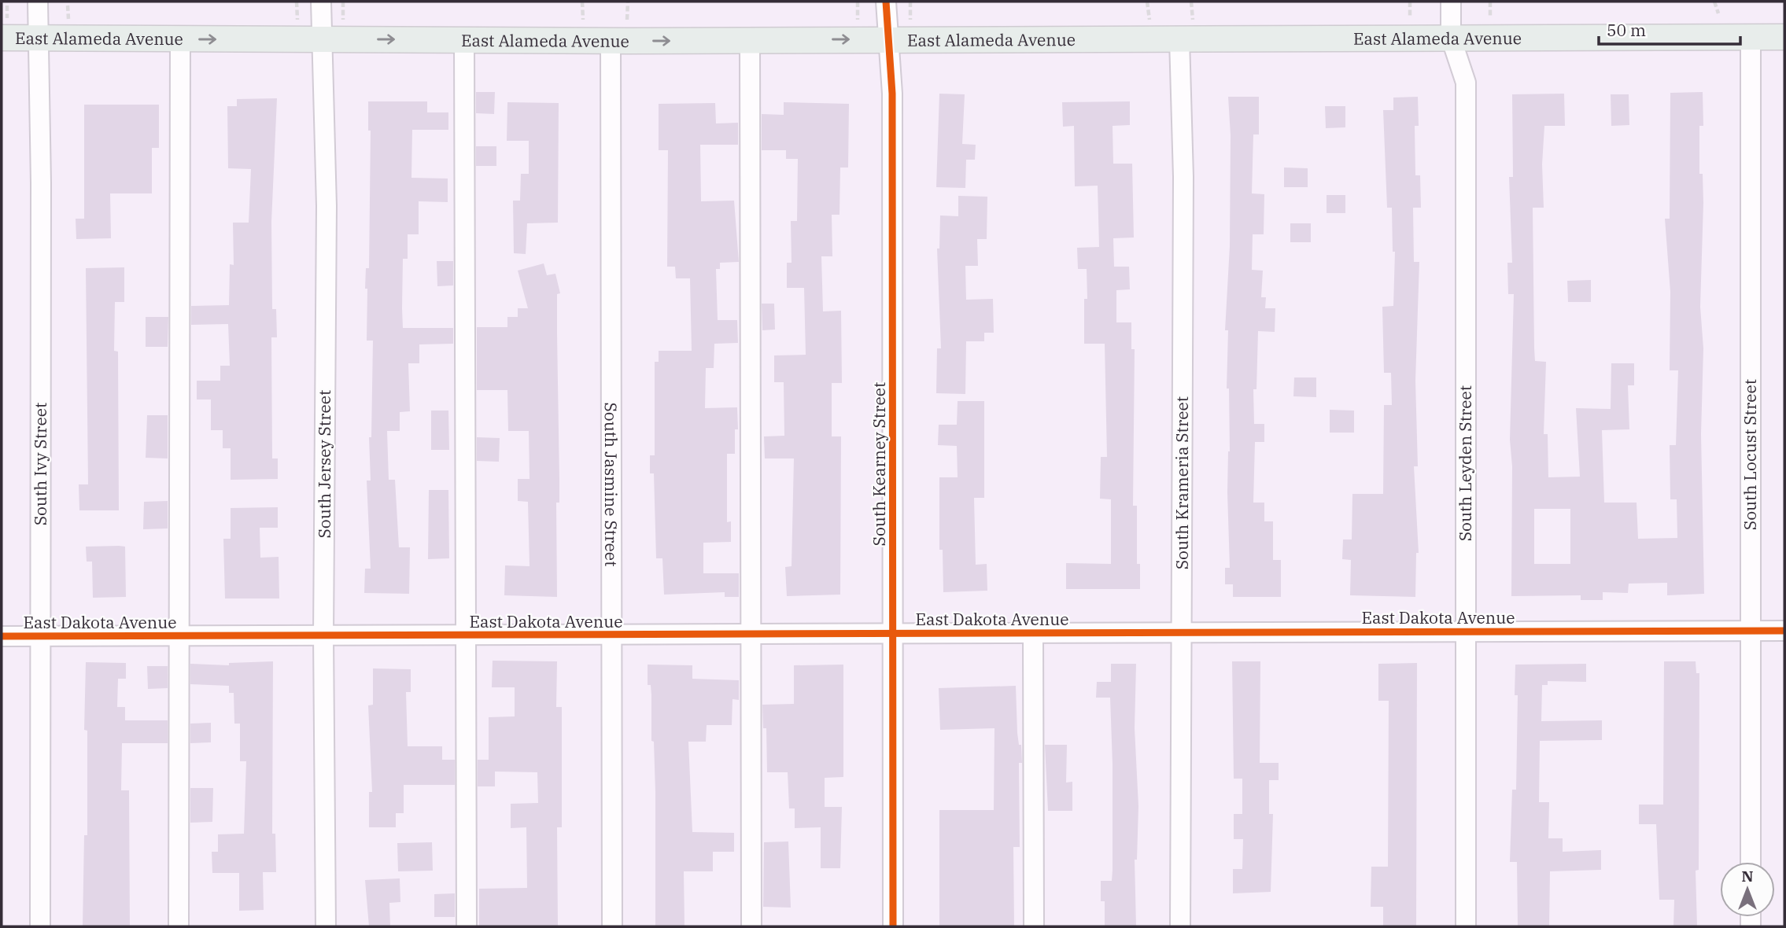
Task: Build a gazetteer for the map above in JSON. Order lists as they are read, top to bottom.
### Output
{
  "streets": {
    "main road": ["East Alameda Avenue"],
    "street": [
      "South Locust Street",
      "South Leyden Street",
      "South Ivy Street",
      "South Jersey Street",
      "South Kearney Street",
      "South Krameria Street",
      "South Jasmine Street",
      "East Dakota Avenue"
    ]
  },
  "crossings": [
    ["East Alameda Avenue", "South Locust Street"],
    ["East Alameda Avenue", "South Leyden Street"],
    ["East Alameda Avenue", "South Ivy Street"],
    ["East Alameda Avenue", "South Jersey Street"],
    ["East Alameda Avenue", "South Kearney Street"],
    ["East Alameda Avenue", "South Krameria Street"],
    ["East Alameda Avenue", "South Jasmine Street"],
    ["South Locust Street", "East Dakota Avenue"],
    ["South Leyden Street", "East Dakota Avenue"],
    ["South Ivy Street", "East Dakota Avenue"],
    ["South Jersey Street", "East Dakota Avenue"],
    ["South Kearney Street", "East Dakota Avenue"],
    ["South Krameria Street", "East Dakota Avenue"],
    ["South Jasmine Street", "East Dakota Avenue"]
  ],
  "scale_bar": "50 m",
  "north": "top"
}
